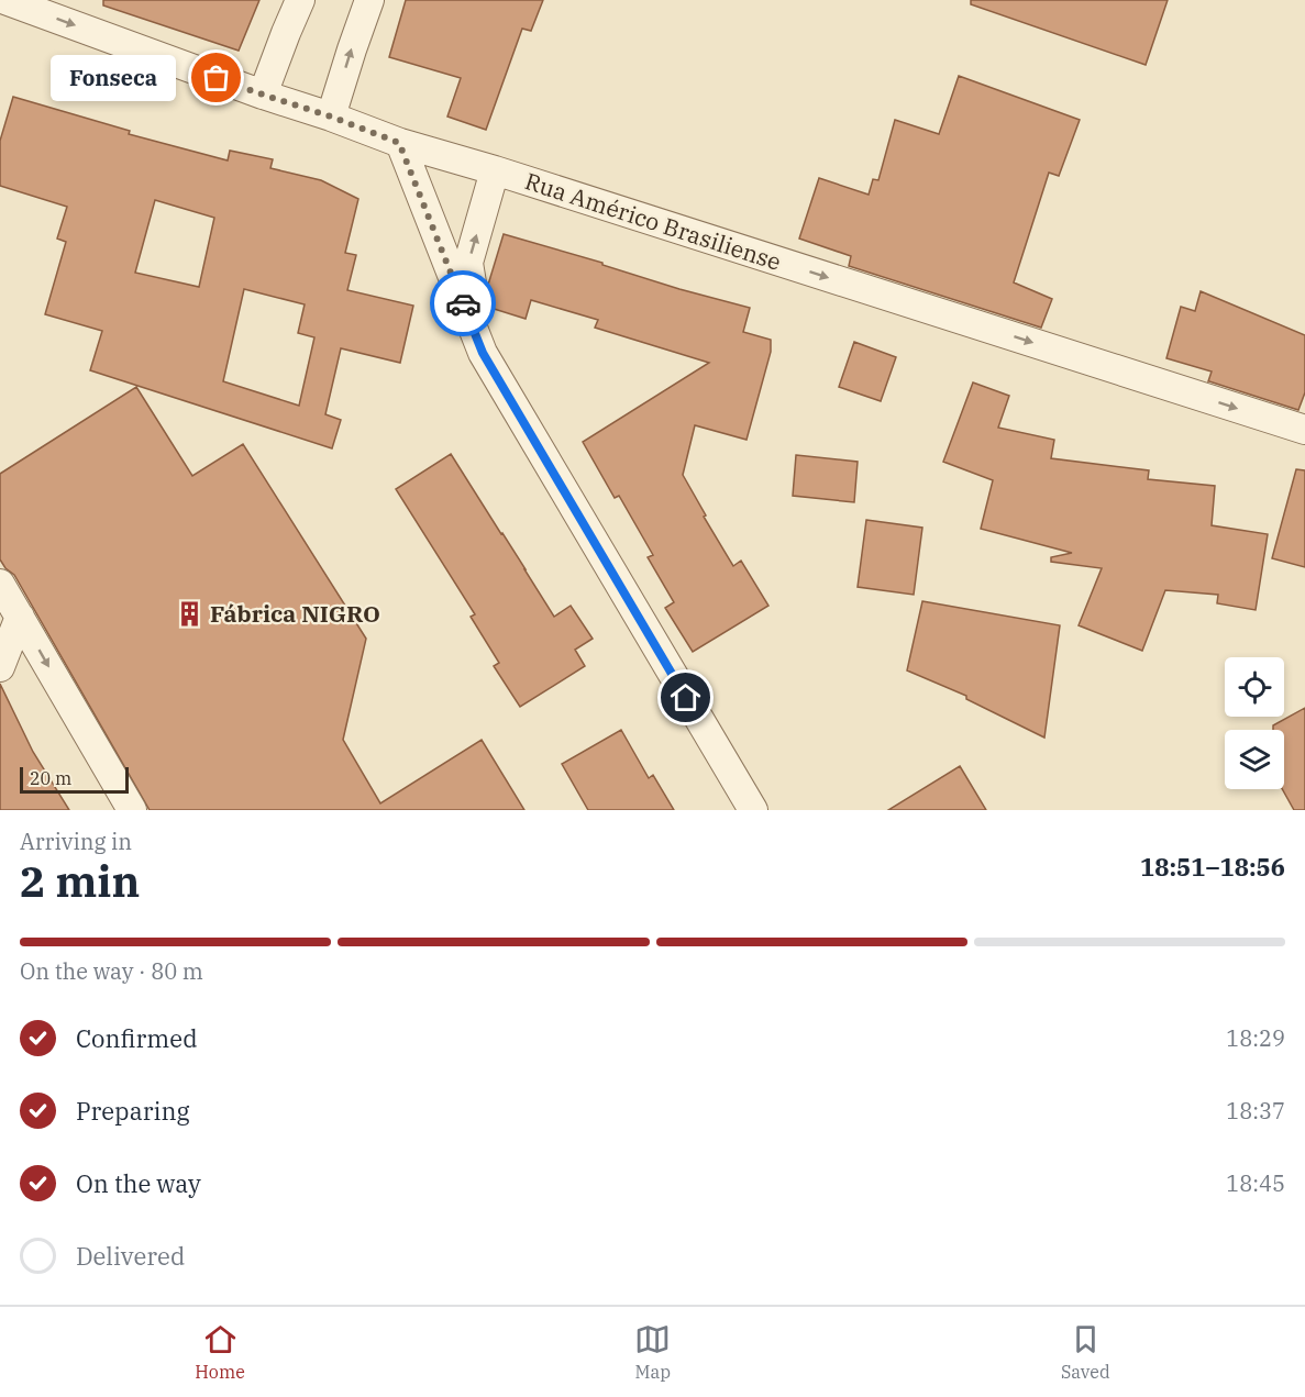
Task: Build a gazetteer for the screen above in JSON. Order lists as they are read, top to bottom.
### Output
{
  "streets": {
    "street": ["Rua Américo Brasiliense"]
  },
  "one_way": ["Rua Américo Brasiliense"],
  "places": {
    "other": ["Fonseca"],
    "building": ["Fábrica NIGRO"]
  },
  "scale_bar": "20 m",
  "page": {
    "bubble": "Fonseca",
    "scale": "20 m",
    "heading": ["2 min", "Arriving in", "18:51–18:56"],
    "bar": "On the way · 80 m",
    "list": [
      ["Confirmed", "18:29"],
      ["Preparing", "18:37"],
      ["On the way", "18:45"],
      "Delivered"
    ],
    "tabs": ["Home", "Map", "Saved"]
  }
}
